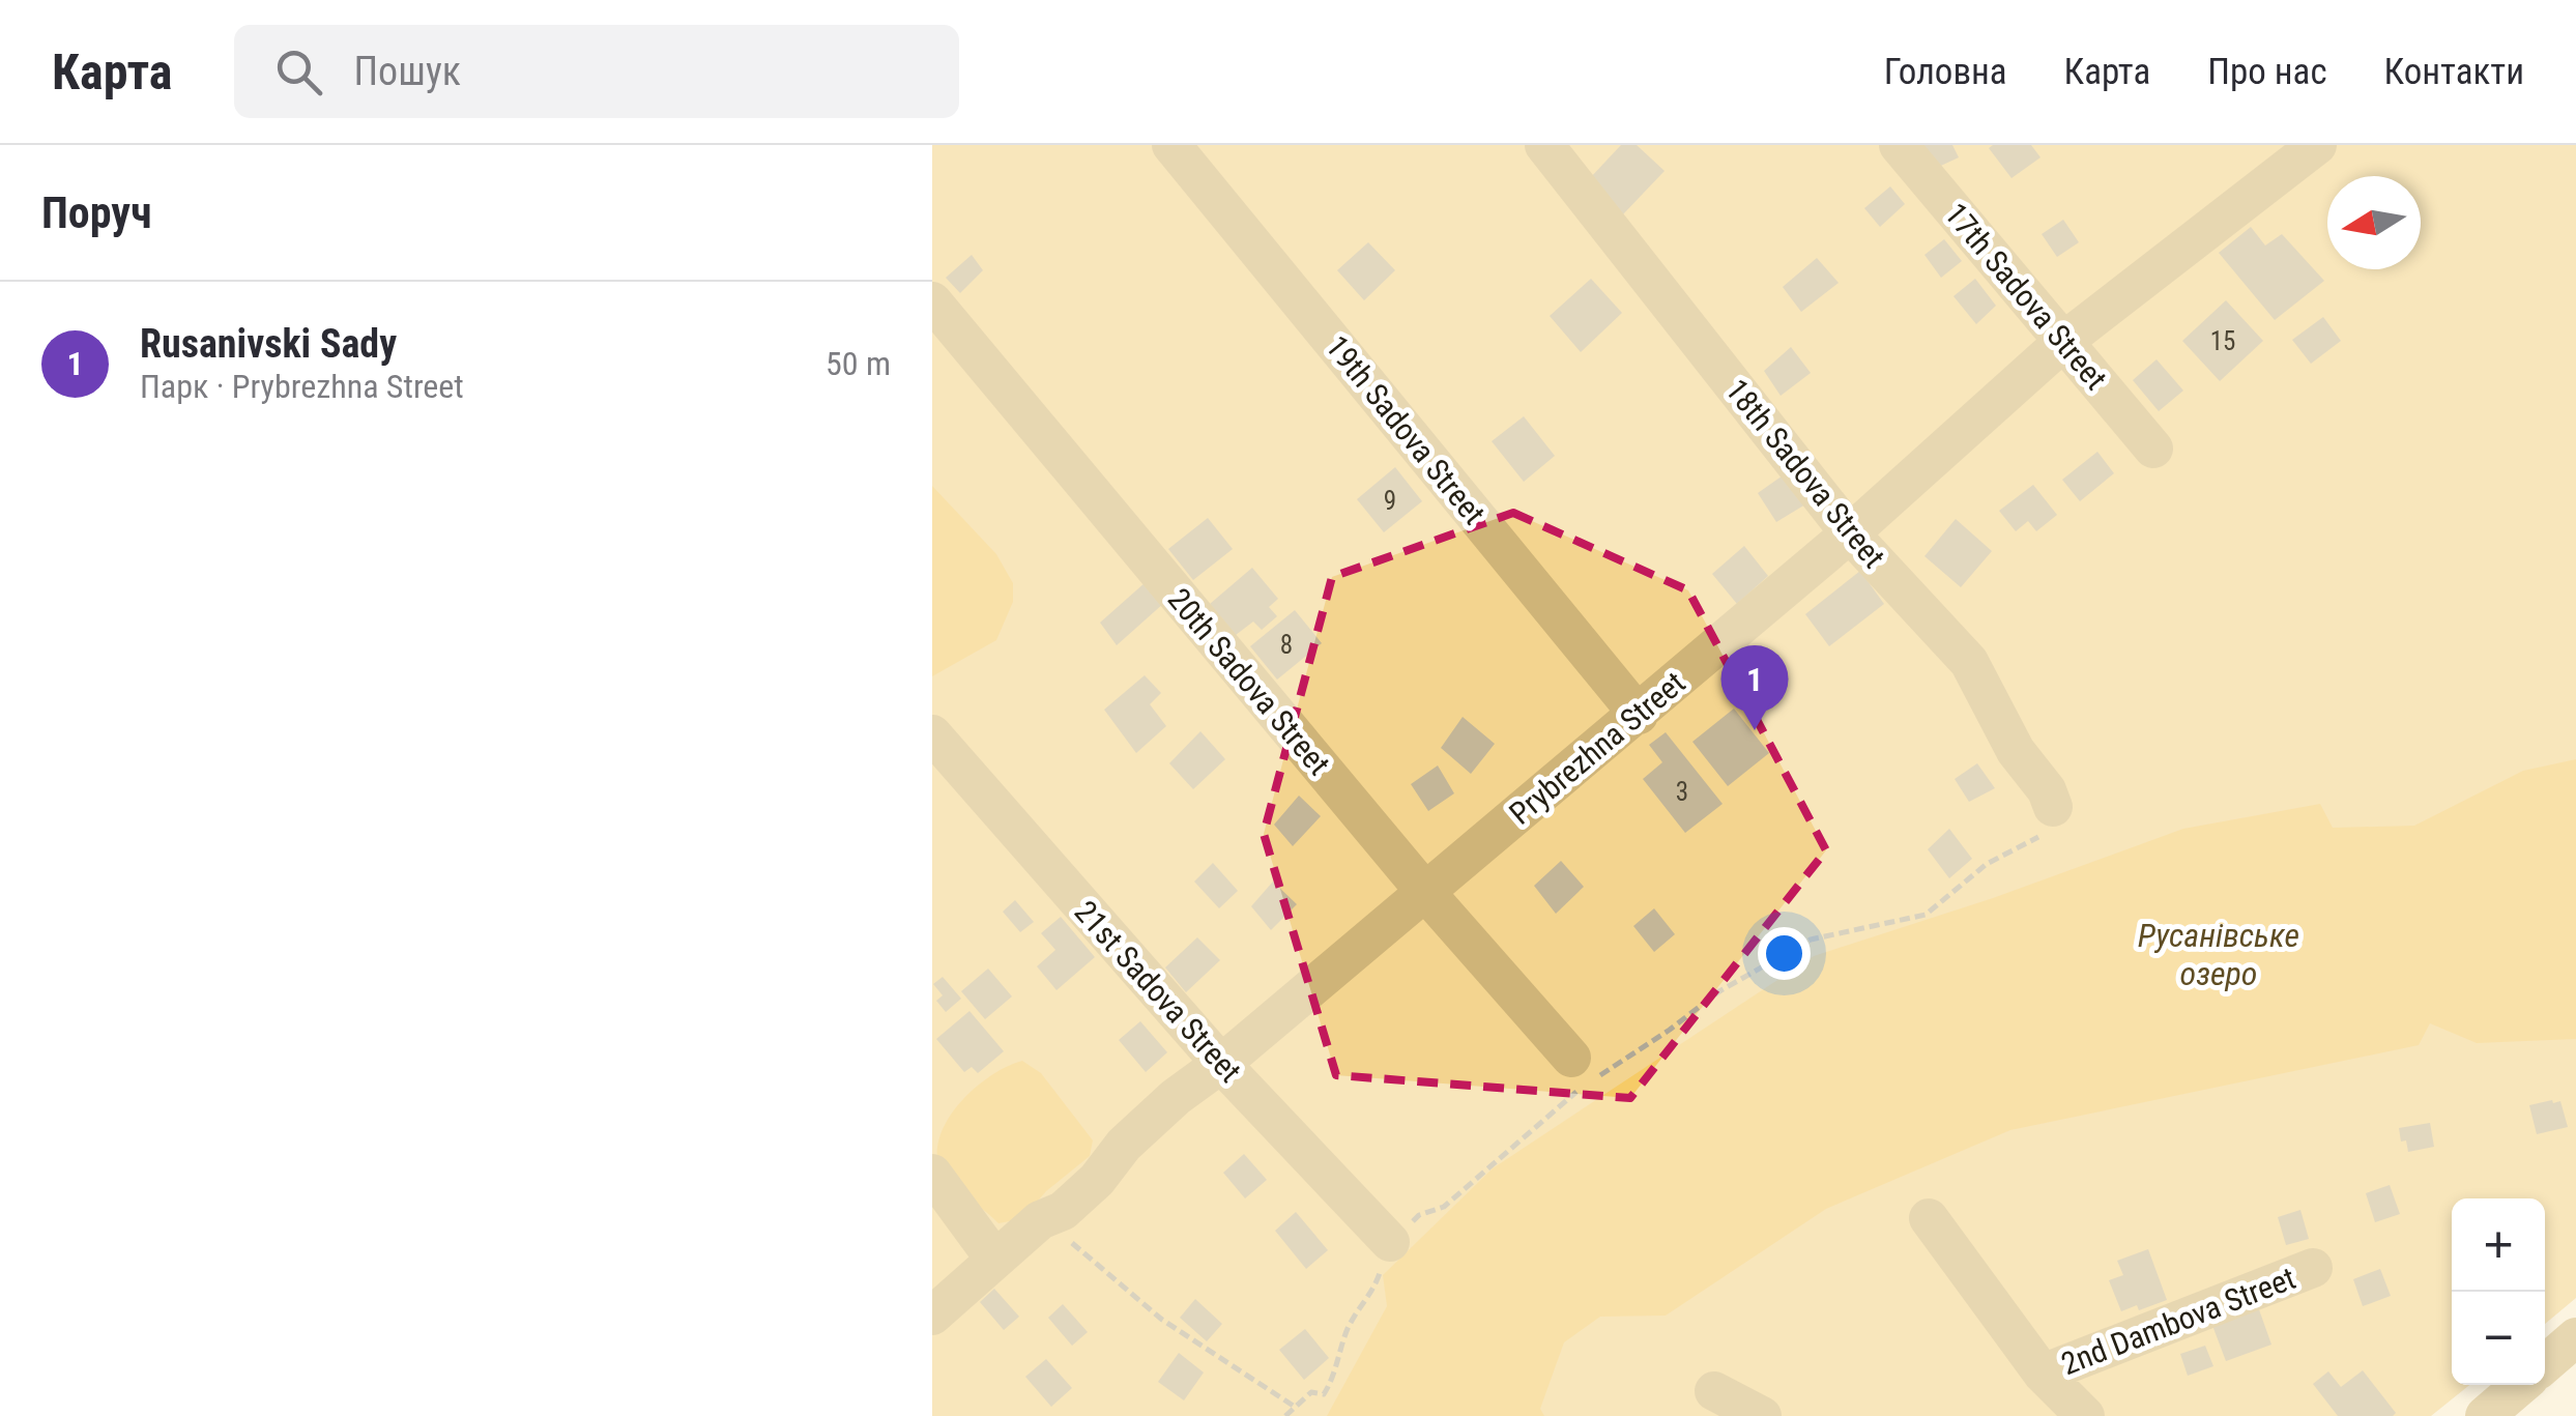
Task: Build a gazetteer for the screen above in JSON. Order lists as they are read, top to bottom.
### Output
{
  "streets": {
    "street": [
      "17th Sadova Street",
      "19th Sadova Street",
      "18th Sadova Street",
      "20th Sadova Street",
      "Prybrezhna Street",
      "21st Sadova Street",
      "2nd Dambova Street"
    ]
  },
  "crossings": [
    ["17th Sadova Street", "Prybrezhna Street"],
    ["19th Sadova Street", "Prybrezhna Street"],
    ["18th Sadova Street", "Prybrezhna Street"],
    ["20th Sadova Street", "Prybrezhna Street"],
    ["Prybrezhna Street", "21st Sadova Street"]
  ],
  "water": ["Русанівське озеро"],
  "house_numbers": [
    "15",
    "9",
    "8",
    "3"
  ],
  "north": "left",
  "page": {
    "header": "Карта",
    "search": "Пошук",
    "nav": [
      "Головна",
      "Карта",
      "Про нас",
      "Контакти"
    ],
    "heading": "Поруч",
    "list": [
      {
        "mark": "1",
        "name": "Rusanivski Sady",
        "note": "Парк · Prybrezhna Street",
        "value": "50 m"
      }
    ],
    "pins": "1",
    "map_buttons": ["+", "−"]
  }
}
